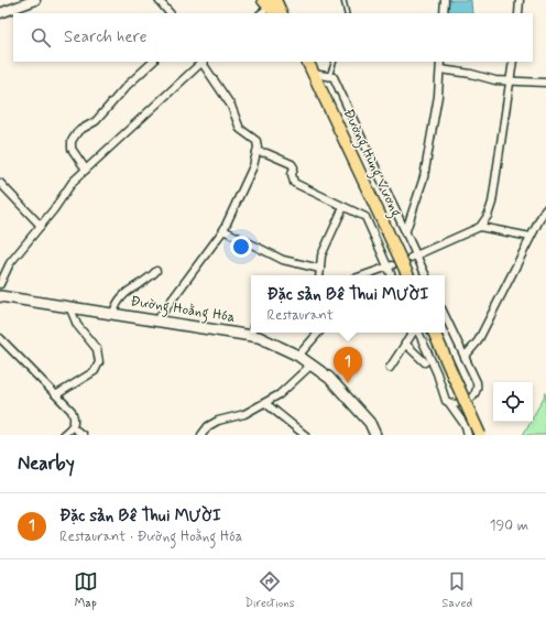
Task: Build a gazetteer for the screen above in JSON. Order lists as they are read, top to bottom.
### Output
{
  "streets": {
    "highway": ["Đường Hùng Vương"],
    "main road": ["Đường Hoằng Hóa"]
  },
  "page": {
    "search": "Search here",
    "popup": ["Đặc sản Bê Thui MƯỜI", "Restaurant"],
    "pins": "1",
    "heading": "Nearby",
    "list": [
      {
        "mark": "1",
        "name": "Đặc sản Bê Thui MƯỜI",
        "note": "Restaurant · Đường Hoằng Hóa",
        "value": "190 m"
      }
    ],
    "nav": ["Map", "Directions", "Saved"]
  }
}
